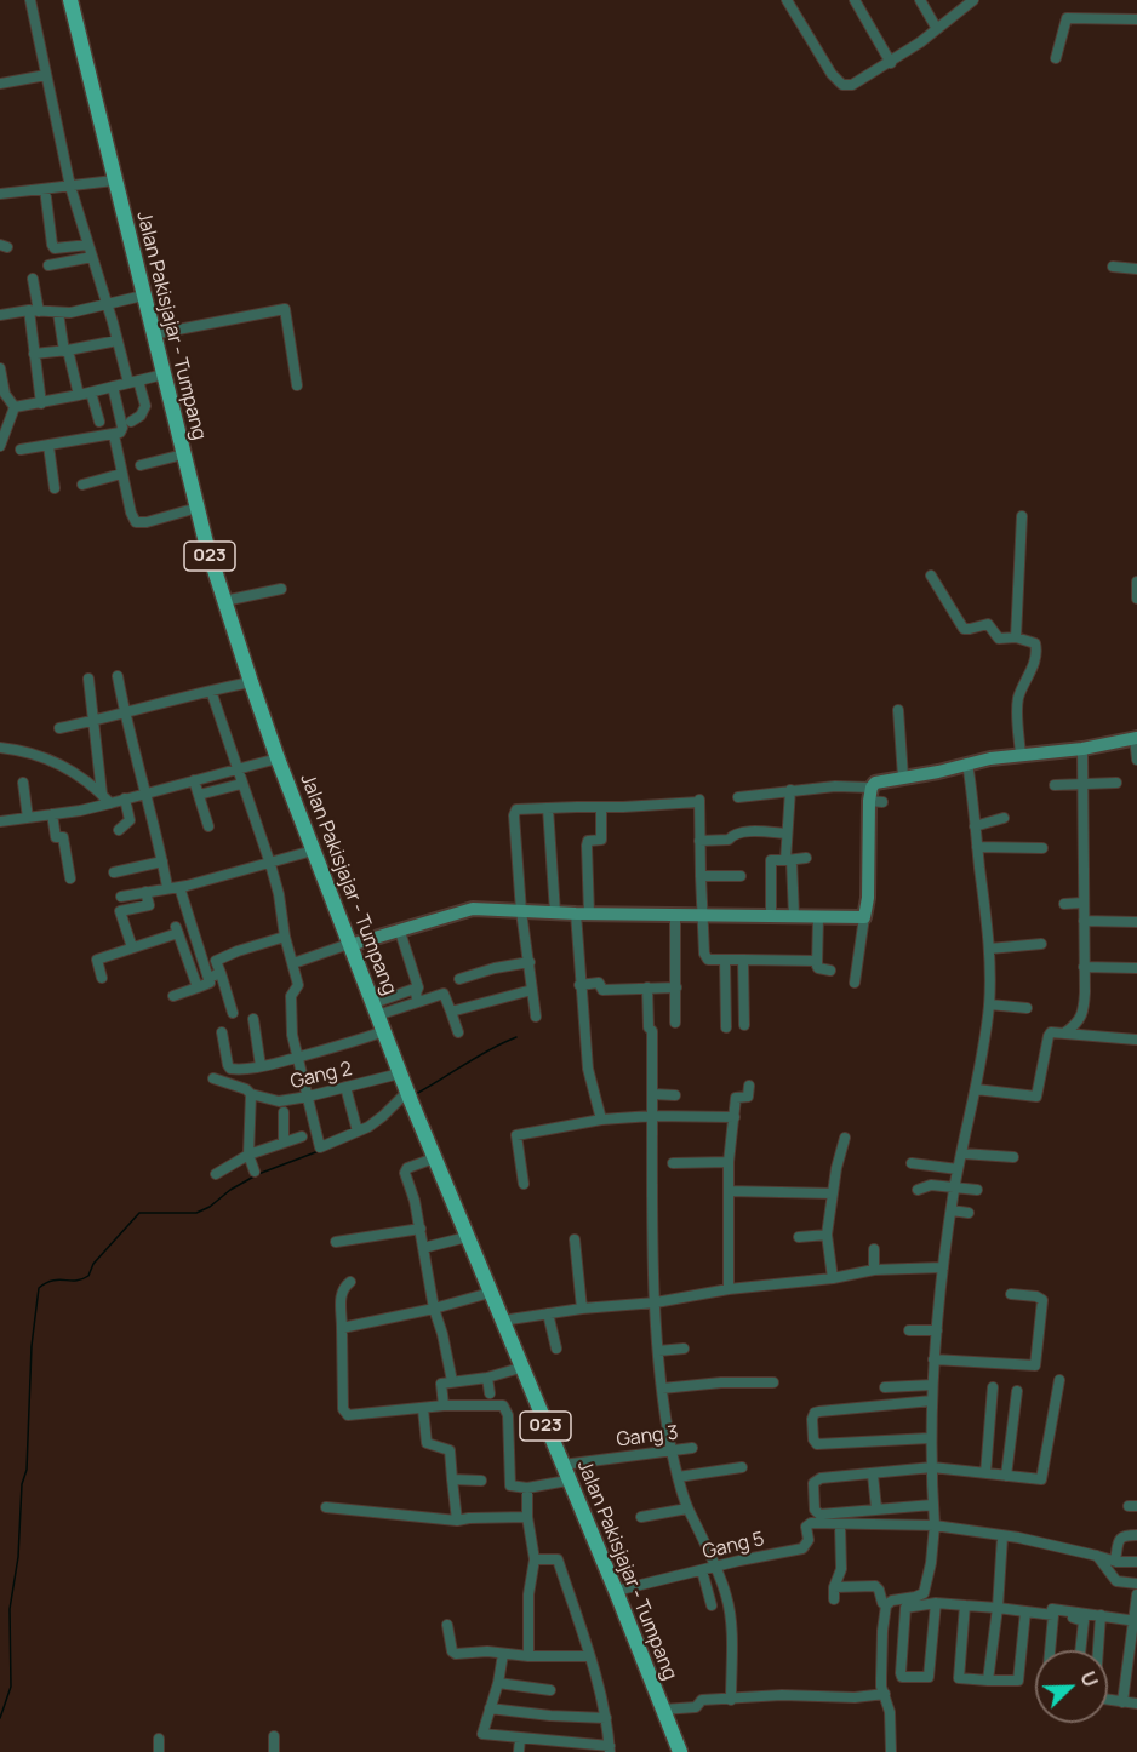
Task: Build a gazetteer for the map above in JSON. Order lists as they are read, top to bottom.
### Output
{
  "streets": {
    "main road": ["Jalan Pakisjajar - Tumpang", "023"],
    "street": ["Gang 2", "Gang 3", "Gang 5"]
  },
  "crossings": [
    ["Jalan Pakisjajar - Tumpang", "Gang 2"],
    ["Jalan Pakisjajar - Tumpang", "Gang 3"],
    ["Jalan Pakisjajar - Tumpang", "Gang 5"]
  ],
  "north": "top right"
}
